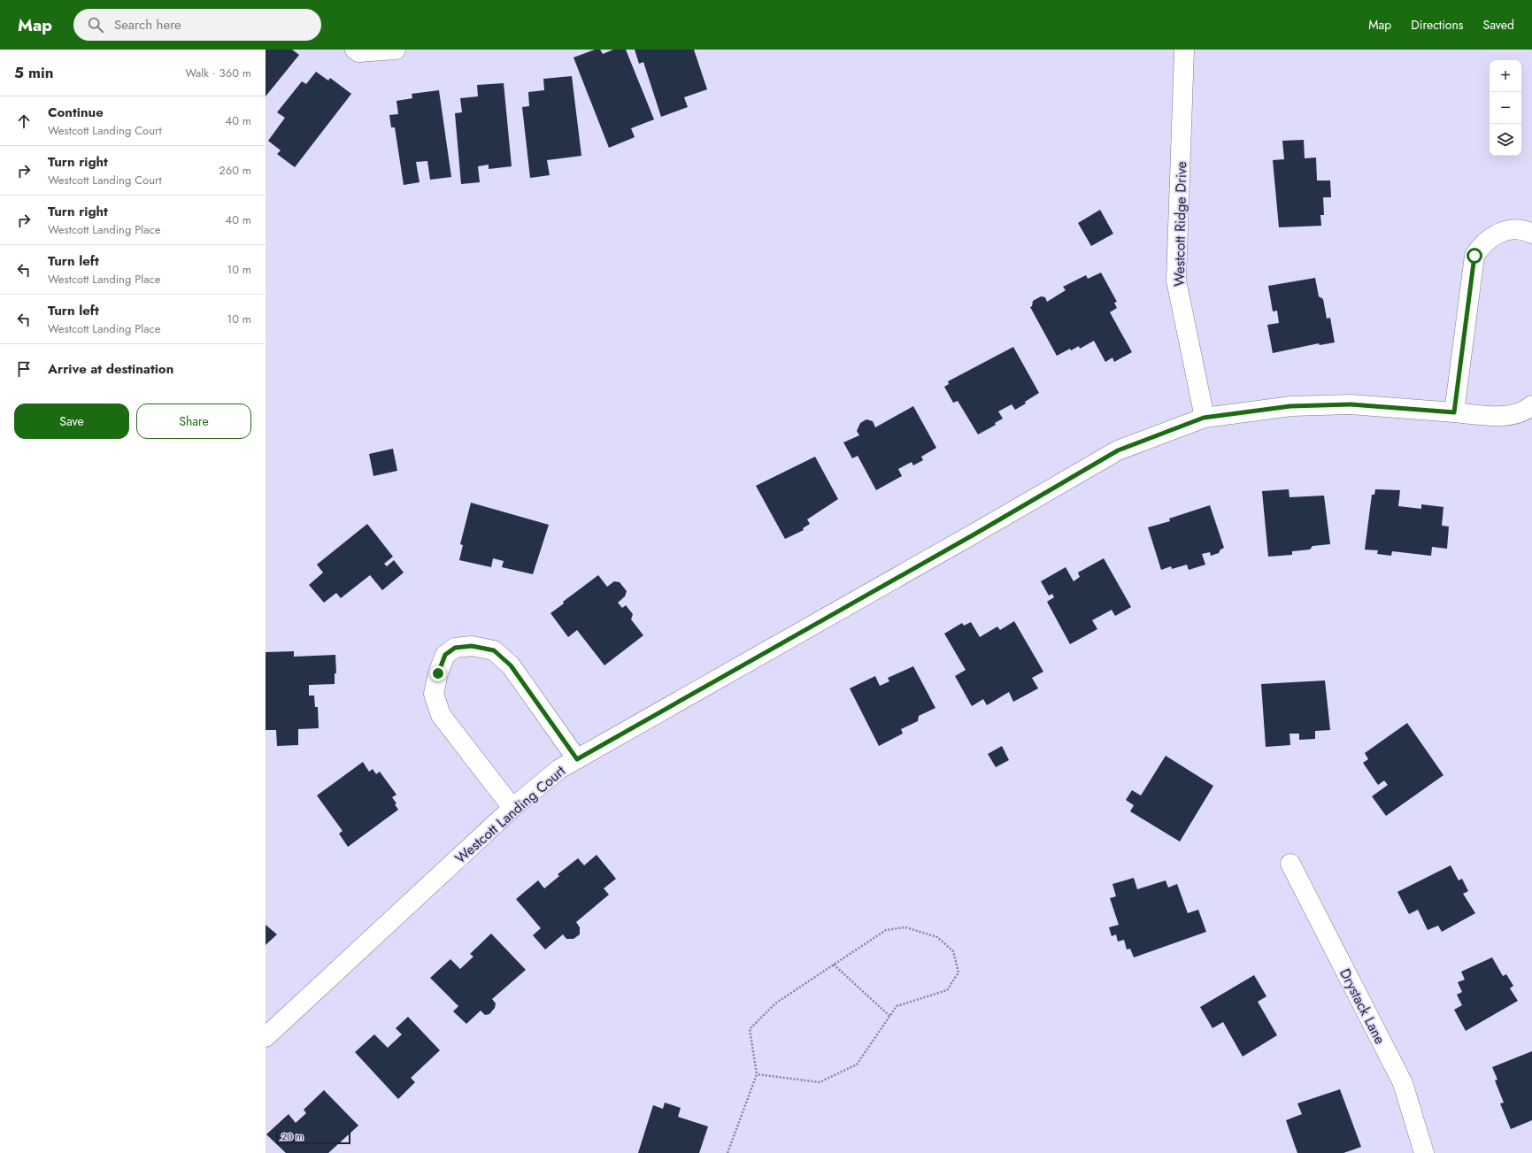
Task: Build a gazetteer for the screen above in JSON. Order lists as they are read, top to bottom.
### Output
{
  "streets": {
    "street": ["Westcott Ridge Drive", "Westcott Landing Court", "Drystack Lane"]
  },
  "crossings": [
    ["Westcott Ridge Drive", "Westcott Landing Court"]
  ],
  "scale_bar": "20 m",
  "page": {
    "header": "Map",
    "search": "Search here",
    "nav": ["Map", "Directions", "Saved"],
    "heading": ["5 min", "Walk · 360 m"],
    "map_buttons": ["+", "−"],
    "list": [
      ["Continue", "Westcott Landing Court", "40 m"],
      ["Turn right", "Westcott Landing Court", "260 m"],
      ["Turn right", "Westcott Landing Place", "40 m"],
      ["Turn left", "Westcott Landing Place", "10 m"],
      ["Turn left", "Westcott Landing Place", "10 m"],
      "Arrive at destination"
    ],
    "buttons": ["Save", "Share"],
    "scale": "20 m"
  }
}
